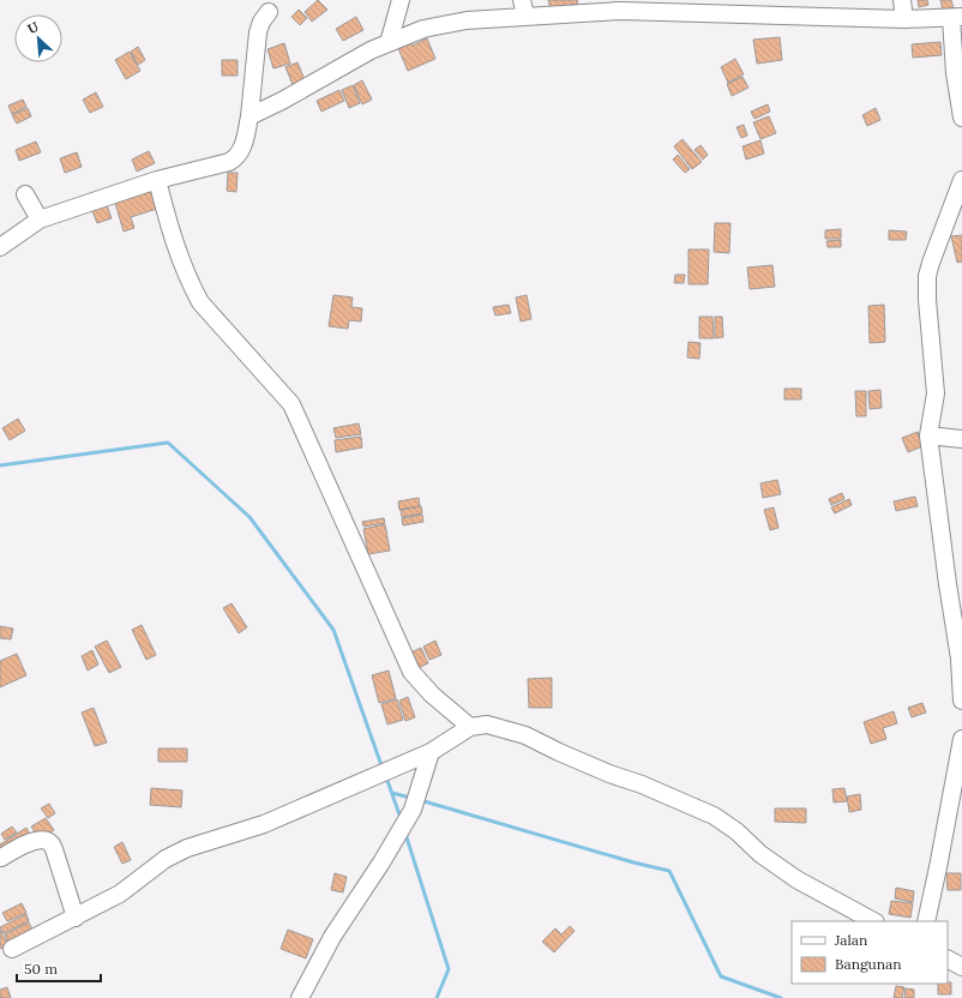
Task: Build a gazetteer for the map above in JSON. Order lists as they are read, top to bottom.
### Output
{
  "legend": ["Jalan", "Bangunan"],
  "scale_bar": "50 m",
  "north": "top left"
}
